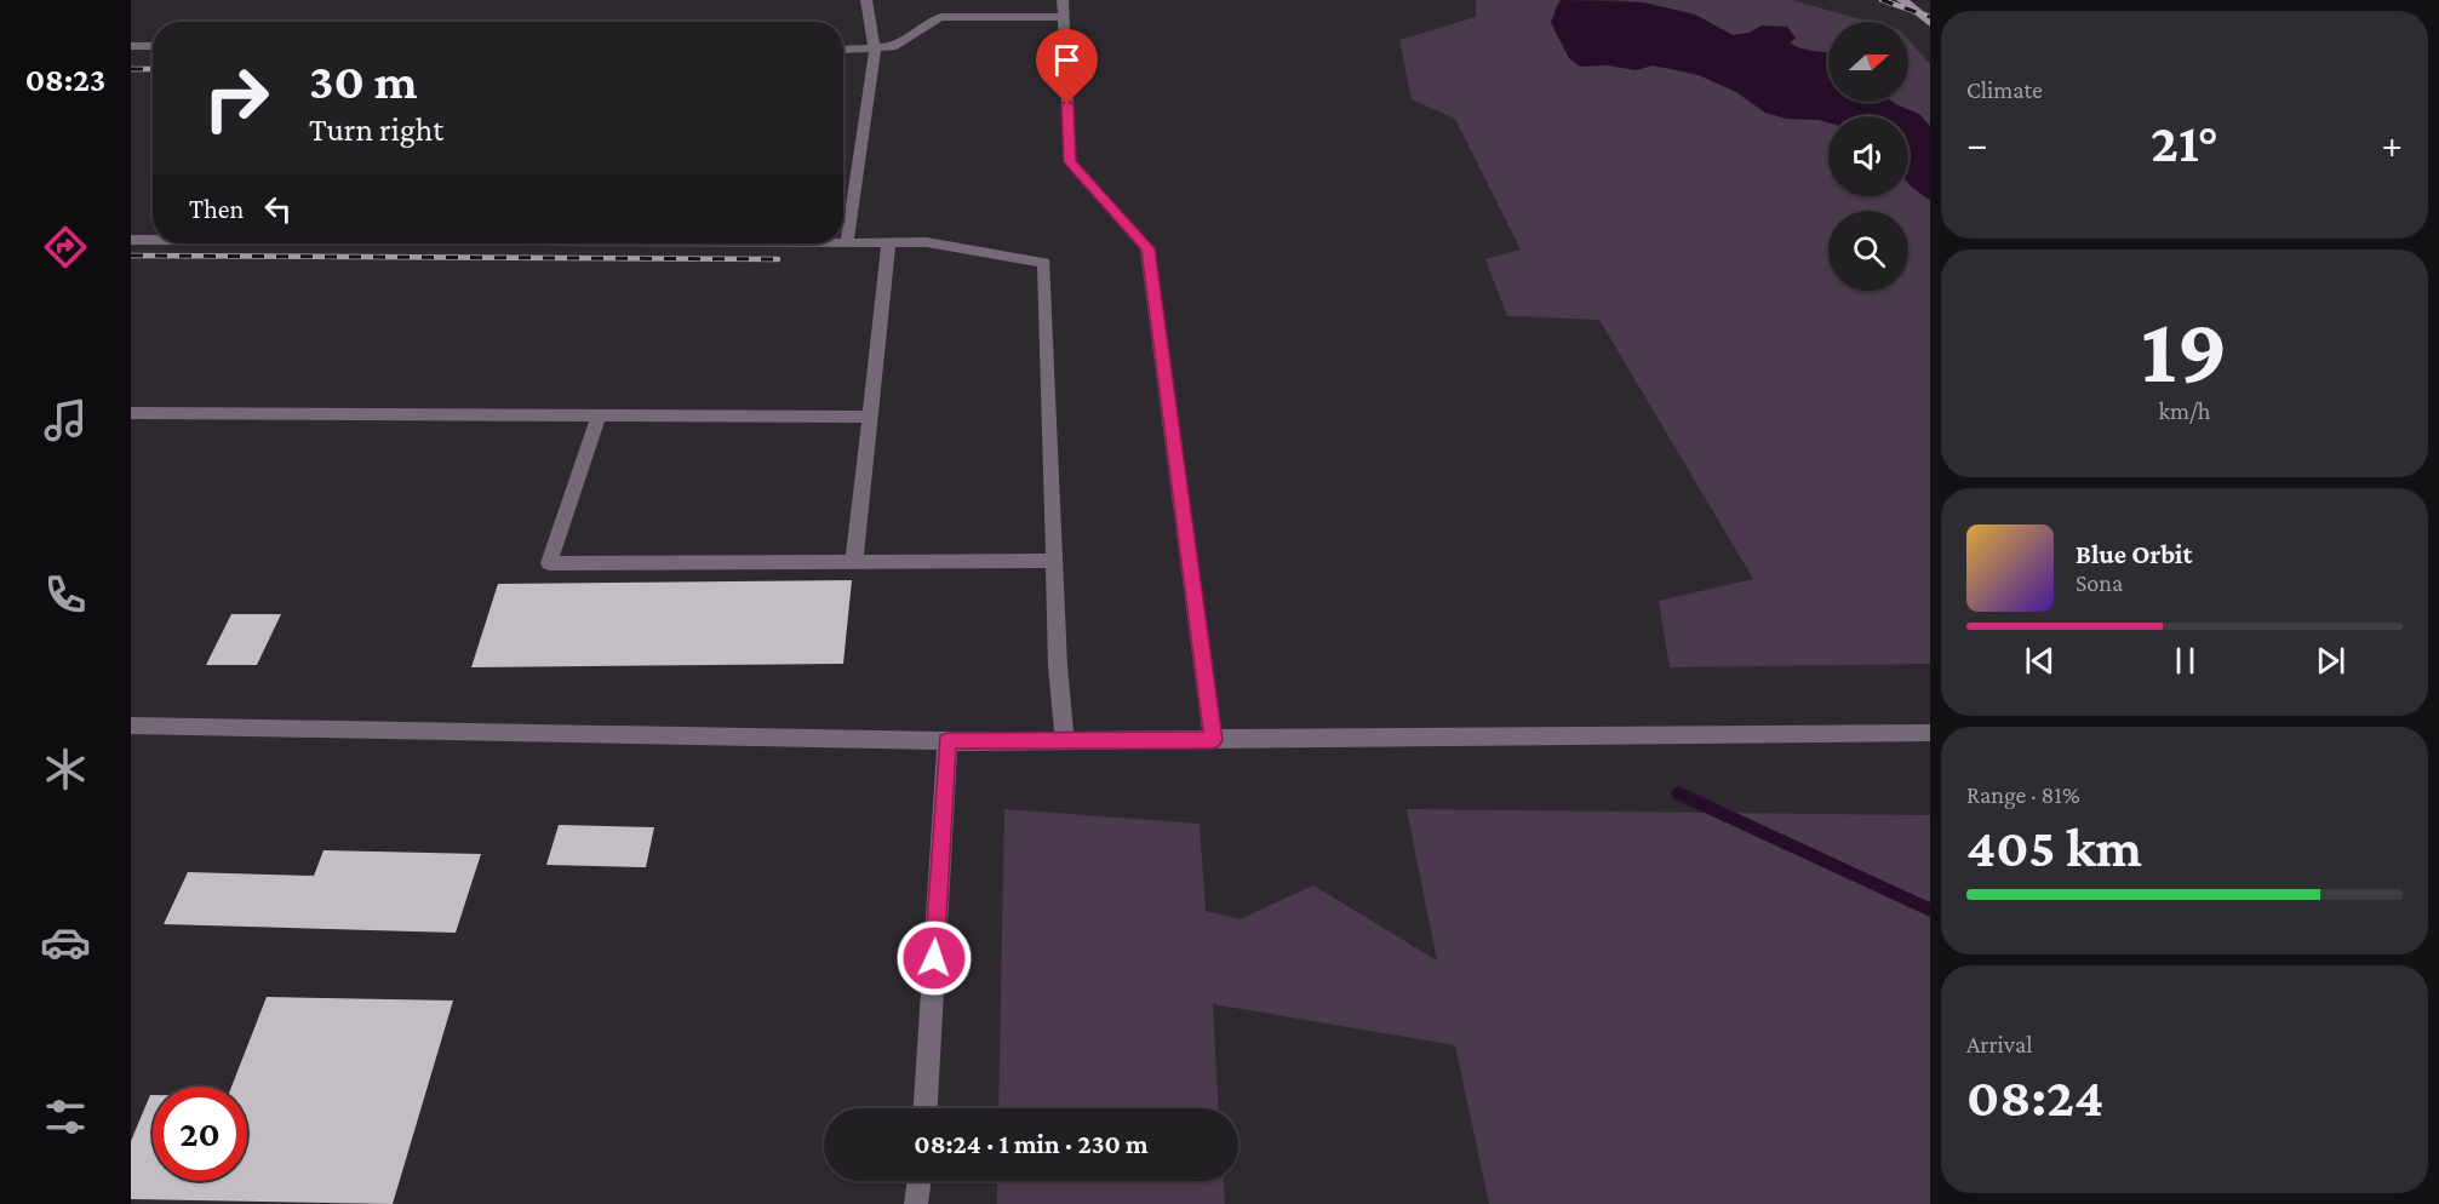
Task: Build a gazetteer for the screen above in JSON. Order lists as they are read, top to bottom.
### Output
{
  "north": "right",
  "page": {
    "tabs": "08:23",
    "tile": [
      "Climate",
      ["19", "km/h"],
      ["Range · 81%", "405 km"],
      ["Arrival", "08:24"]
    ],
    "turn": ["30 m", "Turn right"],
    "heat": ["−", "21°", "+"],
    "then": "Then",
    "song": ["Blue Orbit", "Sona"],
    "limit": "20",
    "trip": "08:24 · 1 min · 230 m"
  }
}
